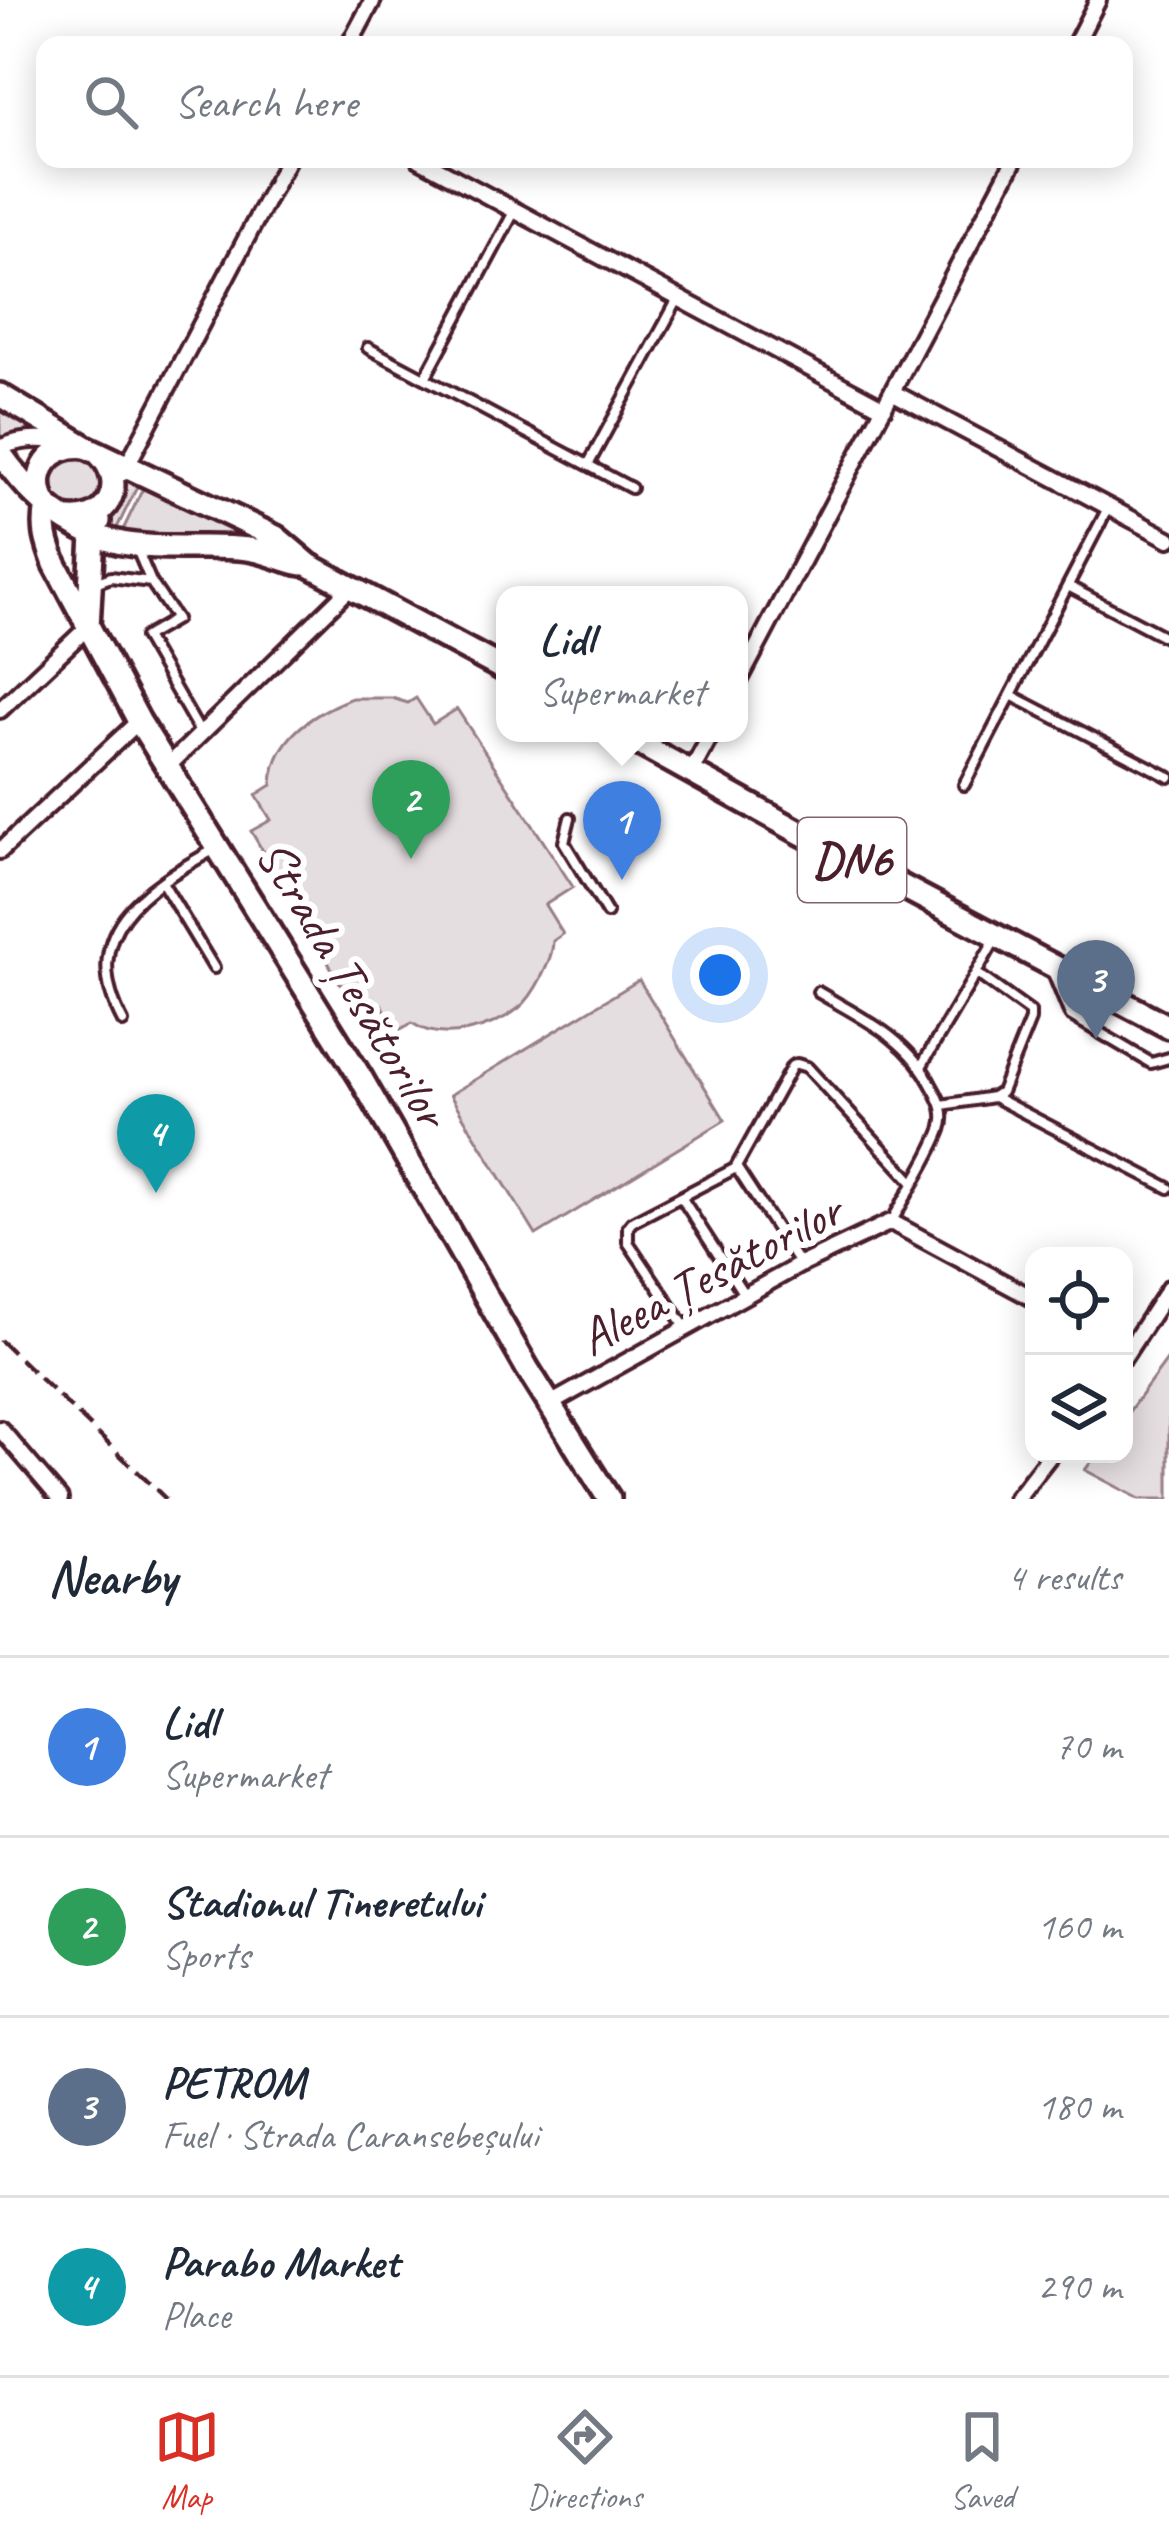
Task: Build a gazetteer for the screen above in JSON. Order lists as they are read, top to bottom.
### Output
{
  "streets": {
    "main road": ["DN6", "Strada Țesătorilor"],
    "street": ["Aleea Țesătorilor"]
  },
  "crossings": [
    ["Strada Țesătorilor", "Aleea Țesătorilor"]
  ],
  "page": {
    "search": "Search here",
    "popup": ["Lidl", "Supermarket"],
    "pins": [
      "2",
      "1",
      "3",
      "4"
    ],
    "heading": ["Nearby", "4 results"],
    "list": [
      {
        "mark": "1",
        "name": "Lidl",
        "note": "Supermarket",
        "value": "70 m"
      },
      {
        "mark": "2",
        "name": "Stadionul Tineretului",
        "note": "Sports",
        "value": "160 m"
      },
      {
        "mark": "3",
        "name": "PETROM",
        "note": "Fuel · Strada Caransebeșului",
        "value": "180 m"
      },
      {
        "mark": "4",
        "name": "Parabo Market",
        "note": "Place",
        "value": "290 m"
      }
    ],
    "nav": ["Map", "Directions", "Saved"]
  }
}
